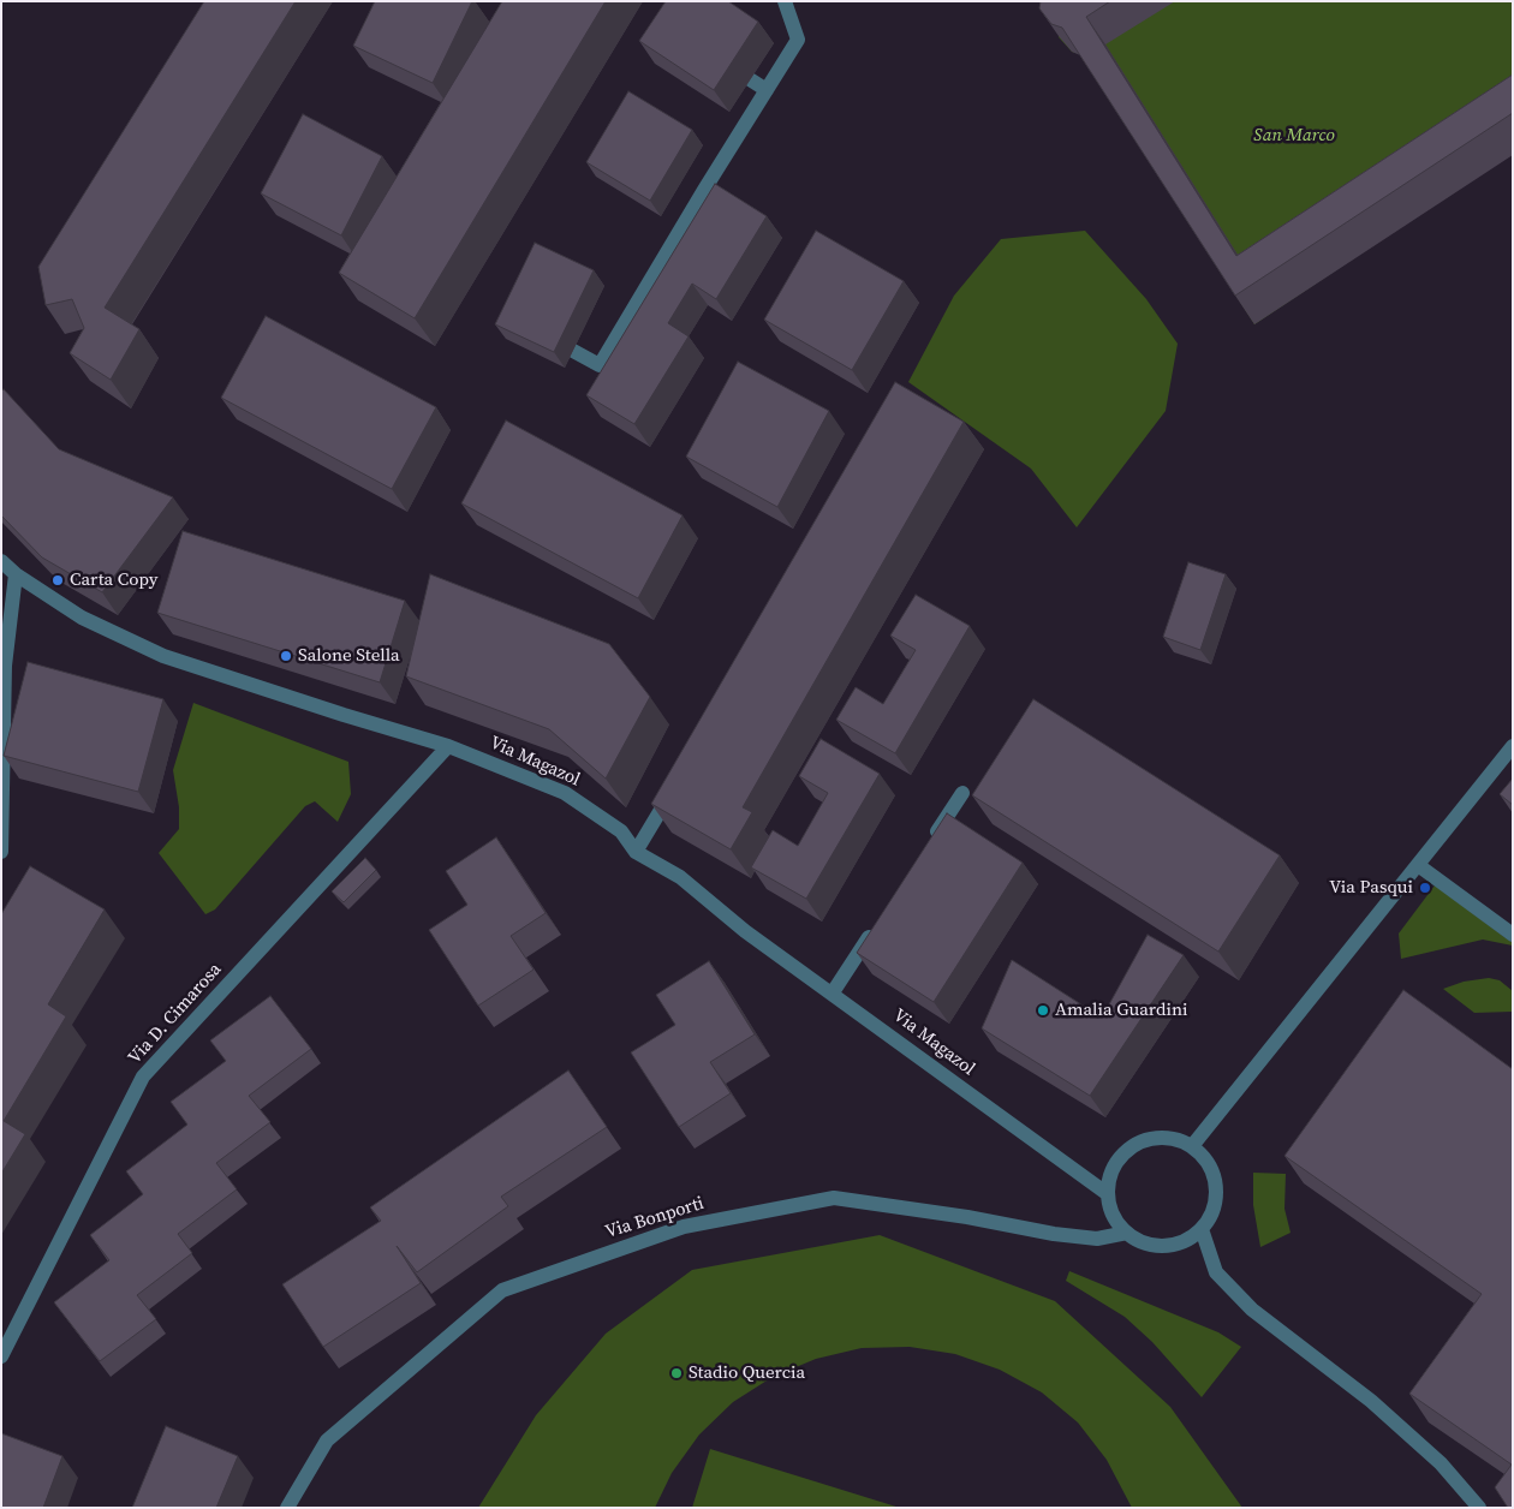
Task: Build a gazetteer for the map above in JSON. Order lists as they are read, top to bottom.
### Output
{
  "streets": {
    "street": ["Via Magazol", "Via D. Cimarosa", "Via Bonporti"]
  },
  "crossings": [
    ["Via Magazol", "Via D. Cimarosa"],
    ["Via Magazol", "Via Bonporti"]
  ],
  "parks": ["San Marco"],
  "places": [
    "Carta Copy",
    "Salone Stella",
    "Via Pasqui",
    "Amalia Guardini",
    "Stadio Quercia"
  ]
}
